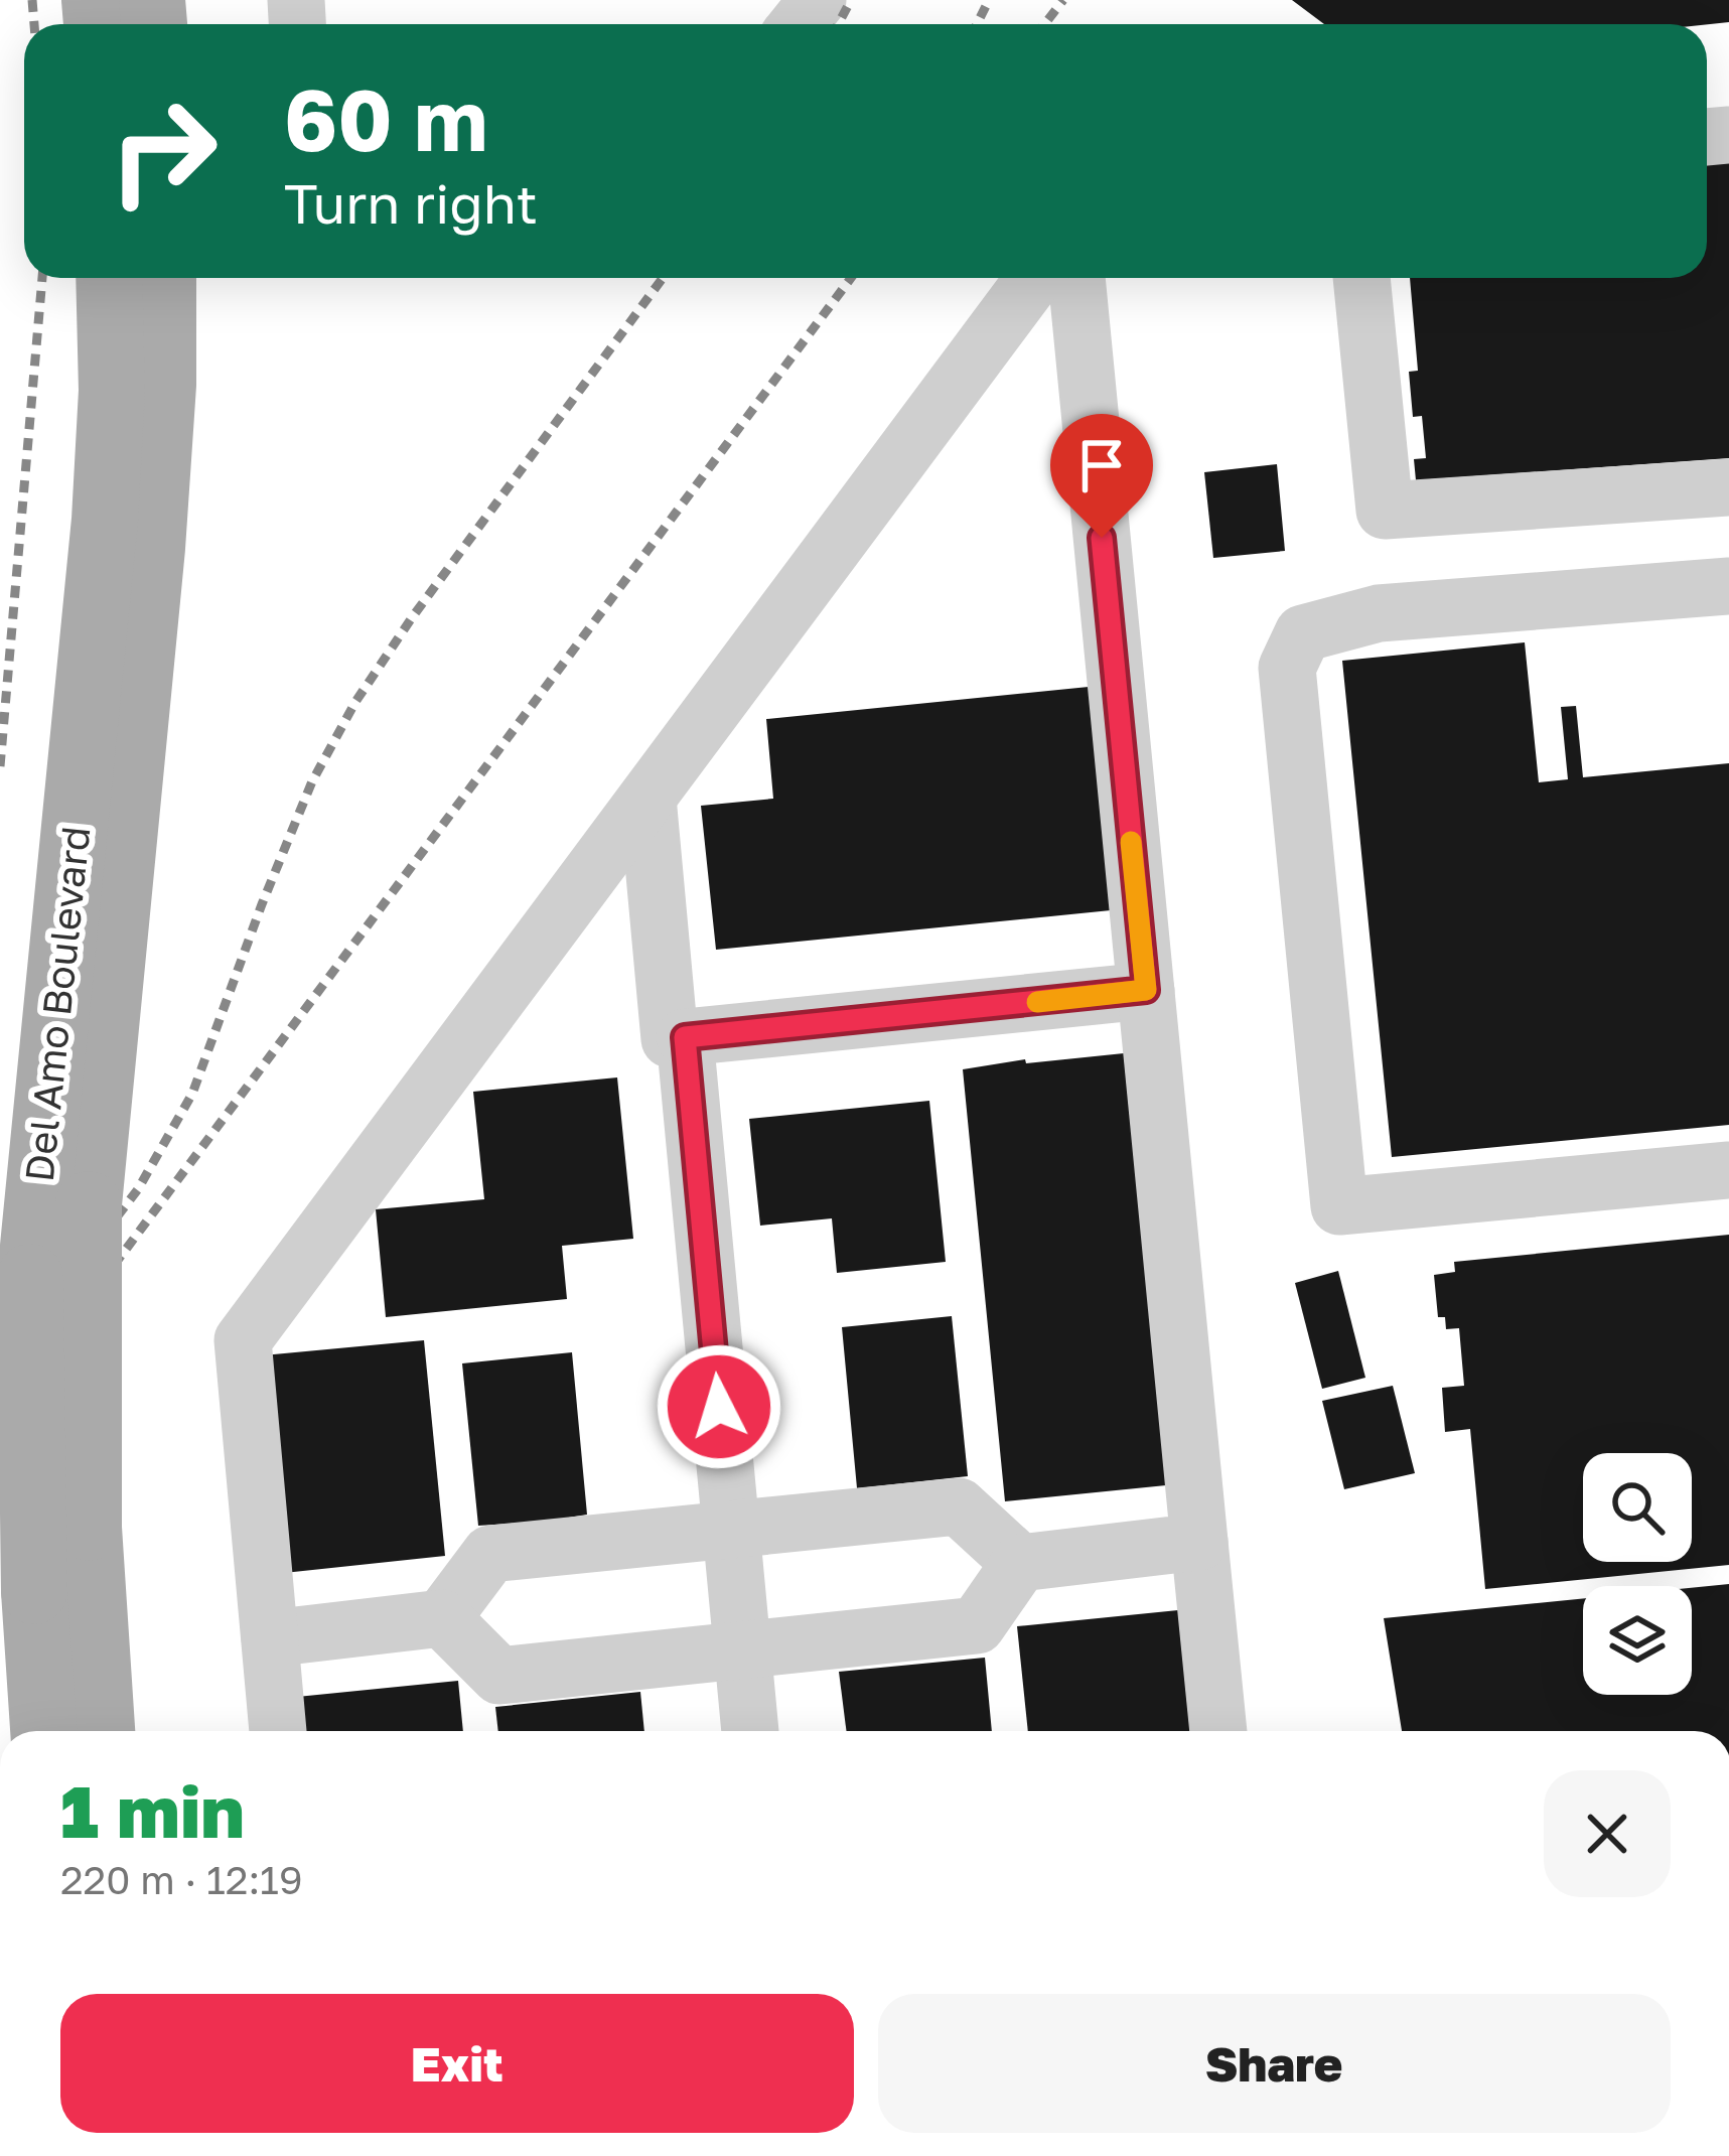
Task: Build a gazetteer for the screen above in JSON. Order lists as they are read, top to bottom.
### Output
{
  "streets": {
    "main road": ["Del Amo Boulevard"]
  },
  "page": {
    "turn": ["60 m", "Turn right"],
    "heading": ["1 min", "220 m · 12:19"],
    "buttons": ["Exit", "Share"]
  }
}
